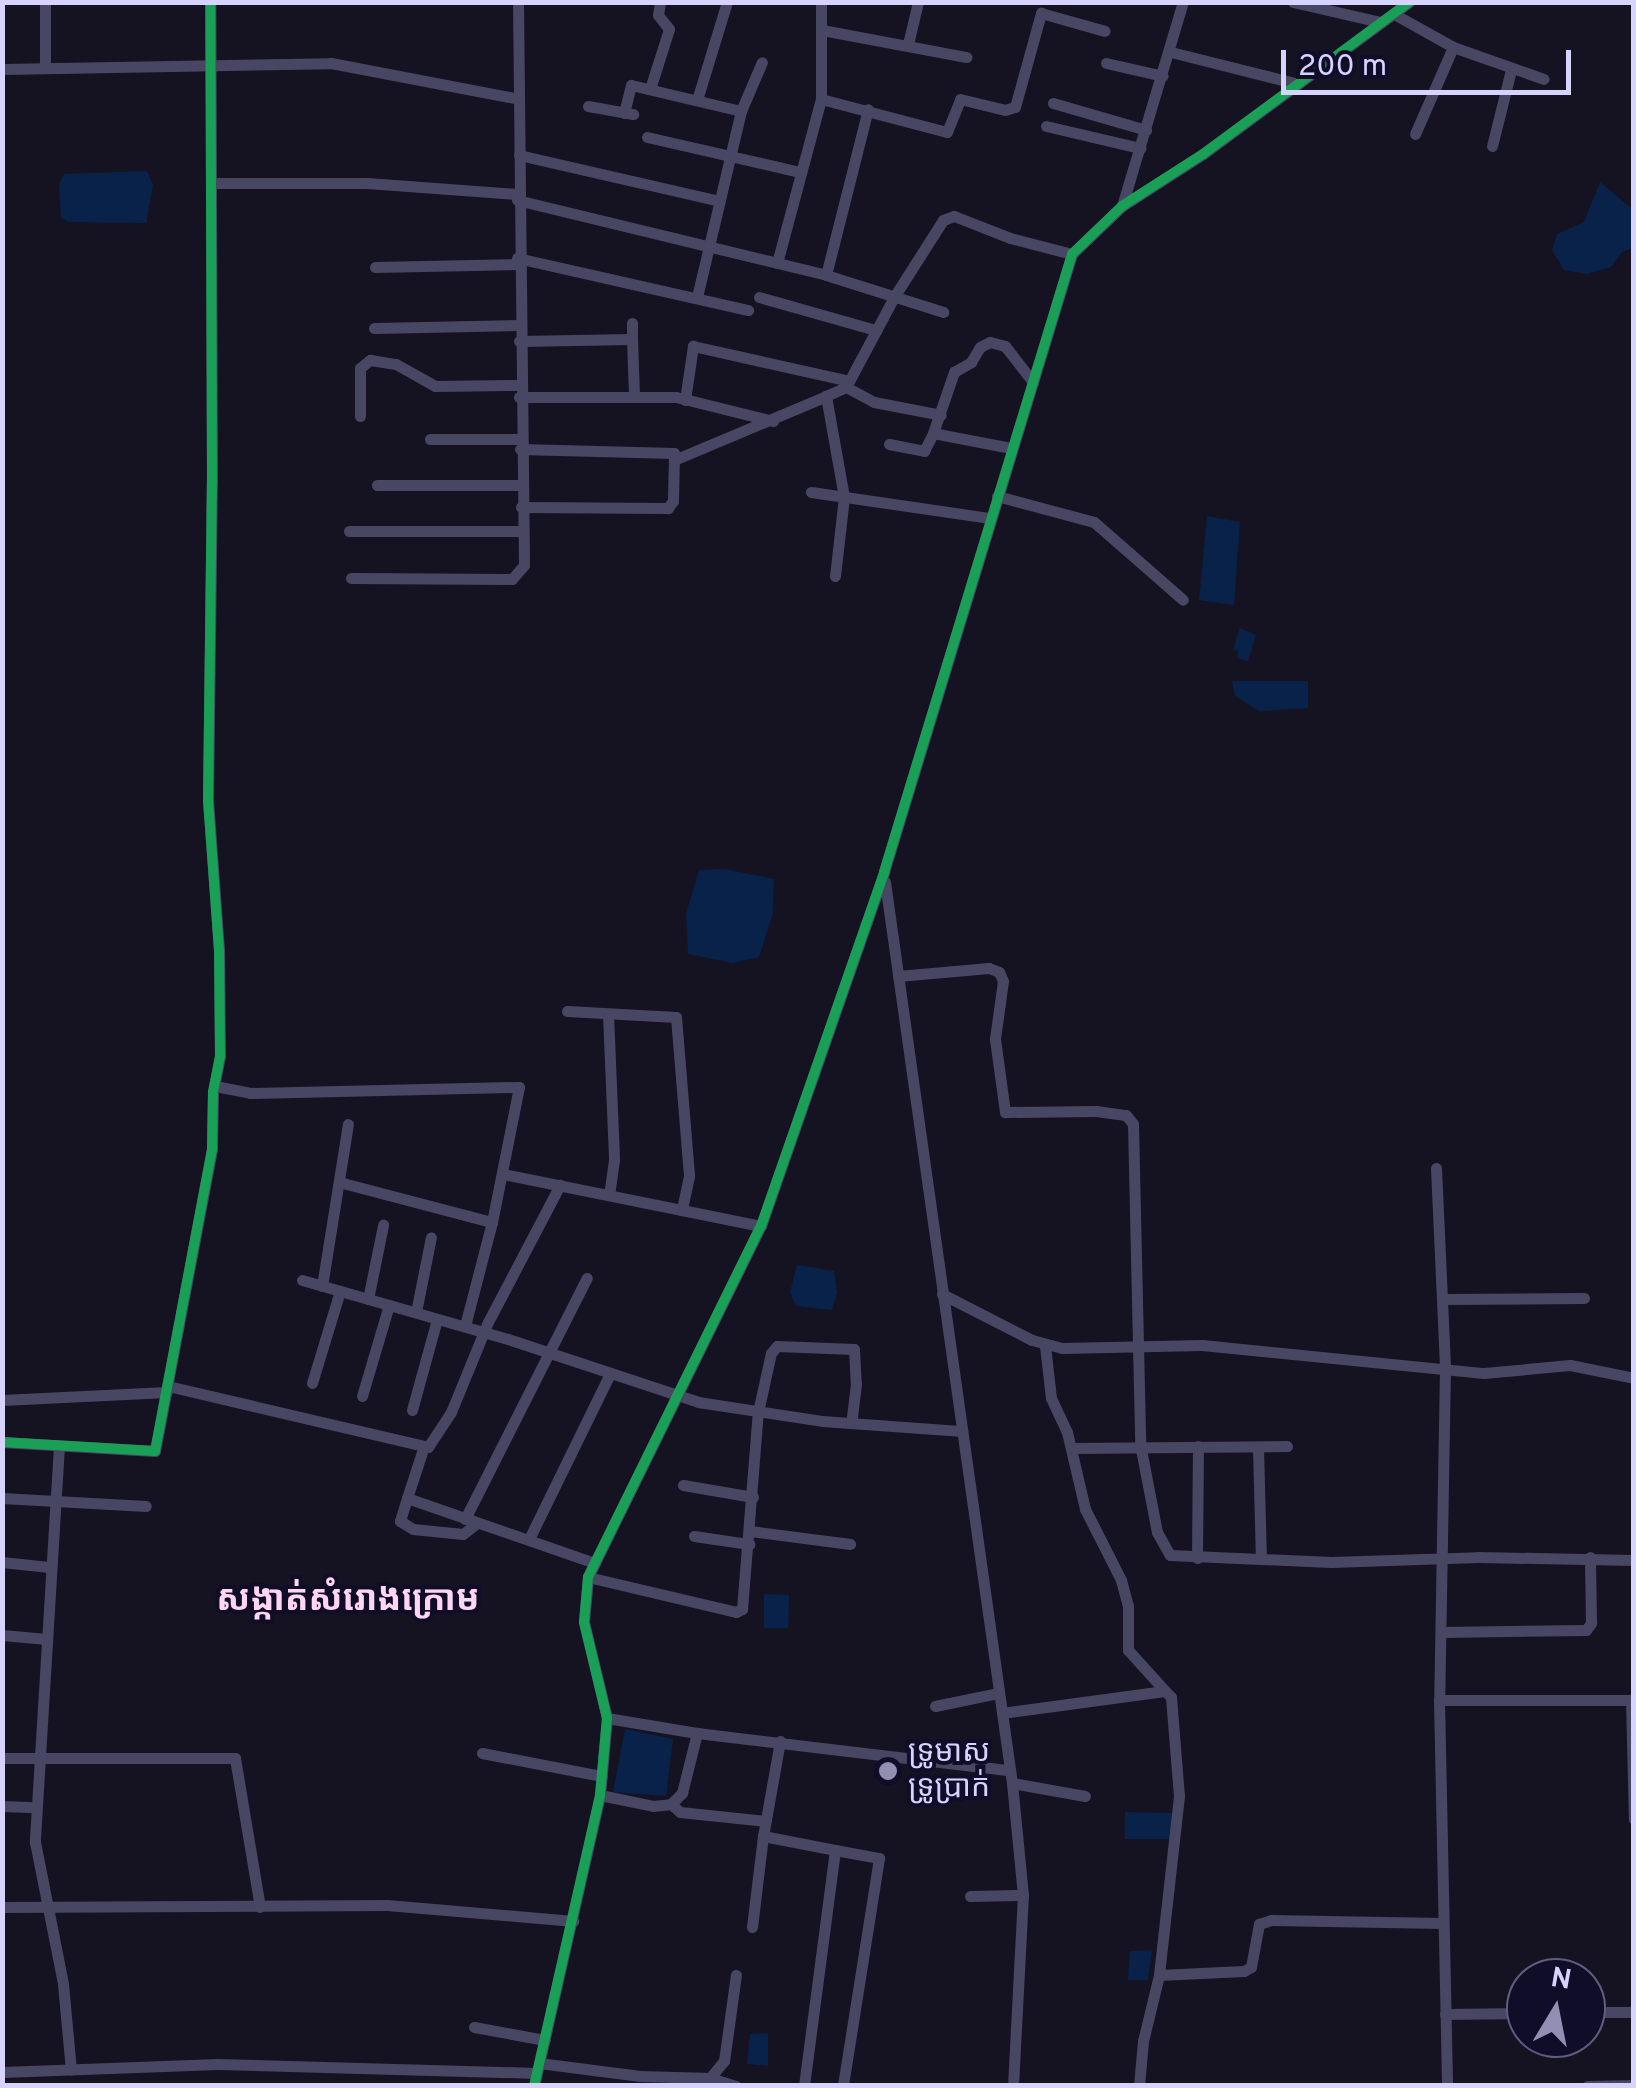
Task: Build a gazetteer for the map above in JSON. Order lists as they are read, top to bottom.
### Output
{
  "districts": ["សង្កាត់សំរោងក្រោម"],
  "places": ["ទ្រូមាស ទ្រូប្រាក់"],
  "scale_bar": "200 m",
  "north": "top"
}
